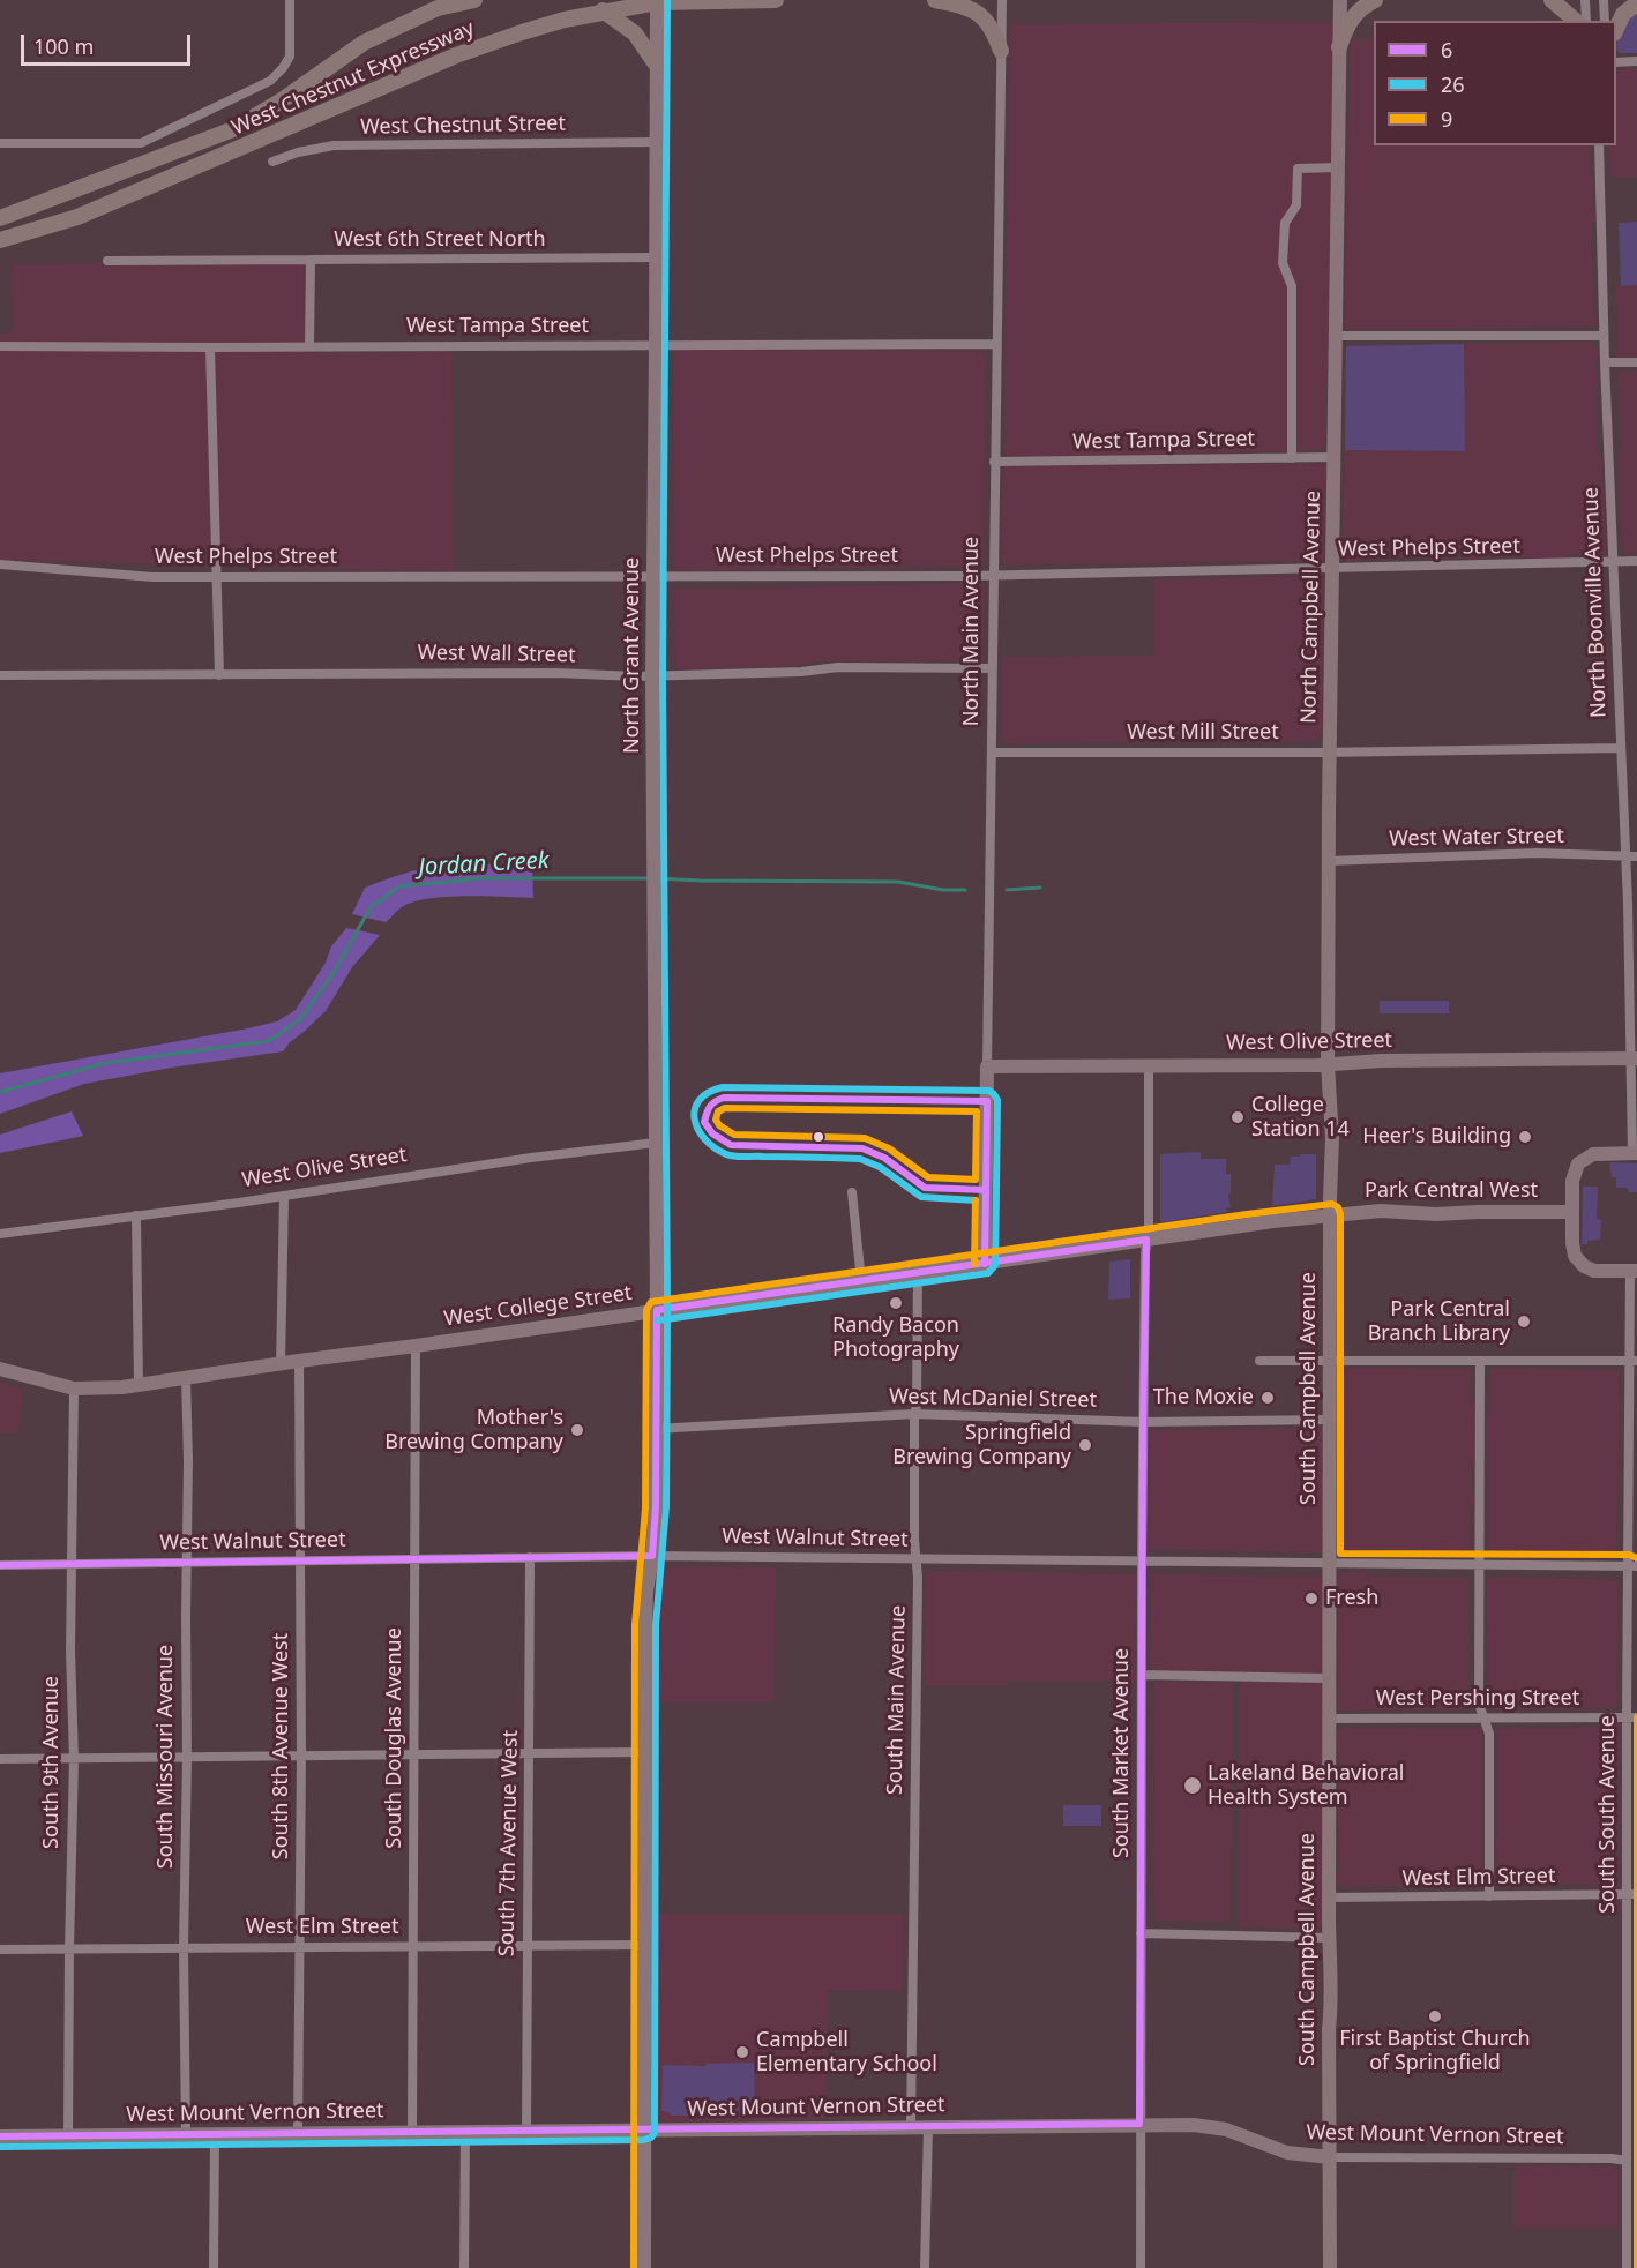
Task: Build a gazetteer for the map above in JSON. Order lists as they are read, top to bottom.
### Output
{
  "streets": {
    "main road": [
      "West Chestnut Expressway",
      "North Campbell Avenue",
      "North Main Avenue",
      "North Grant Avenue",
      "West Olive Street",
      "Park Central West",
      "West College Street",
      "South Campbell Avenue",
      "West Mount Vernon Street"
    ],
    "street": [
      "West Chestnut Street",
      "West 6th Street North",
      "West Tampa Street",
      "West Phelps Street",
      "North Boonville Avenue",
      "West Wall Street",
      "West Mill Street",
      "West Water Street",
      "West McDaniel Street",
      "West Walnut Street",
      "West Pershing Street",
      "South Main Avenue",
      "South Douglas Avenue",
      "South 8th Avenue West",
      "South Market Avenue",
      "South Missouri Avenue",
      "South 9th Avenue",
      "South South Avenue",
      "South 7th Avenue West",
      "West Elm Street"
    ]
  },
  "crossings": [
    ["West Chestnut Expressway", "North Grant Avenue"],
    ["West Chestnut Street", "North Grant Avenue"],
    ["West 6th Street North", "West Tampa Street"],
    ["West 6th Street North", "North Grant Avenue"],
    ["West Tampa Street", "North Campbell Avenue"],
    ["West Tampa Street", "North Main Avenue"],
    ["West Tampa Street", "North Grant Avenue"],
    ["West Phelps Street", "North Boonville Avenue"],
    ["West Phelps Street", "North Campbell Avenue"],
    ["West Phelps Street", "North Main Avenue"],
    ["North Boonville Avenue", "West Mill Street"],
    ["North Boonville Avenue", "West Water Street"],
    ["North Boonville Avenue", "West Olive Street"],
    ["North Campbell Avenue", "West Mill Street"],
    ["North Campbell Avenue", "West Water Street"],
    ["North Campbell Avenue", "West Olive Street"],
    ["North Campbell Avenue", "Park Central West"],
    ["North Campbell Avenue", "West College Street"],
    ["North Campbell Avenue", "South Campbell Avenue"],
    ["North Main Avenue", "West Wall Street"],
    ["North Main Avenue", "West Mill Street"],
    ["North Main Avenue", "West Olive Street"],
    ["North Main Avenue", "West College Street"],
    ["North Grant Avenue", "West Olive Street"],
    ["North Grant Avenue", "West College Street"],
    ["North Grant Avenue", "West McDaniel Street"],
    ["North Grant Avenue", "West Walnut Street"],
    ["North Grant Avenue", "West Elm Street"],
    ["North Grant Avenue", "West Mount Vernon Street"],
    ["West Olive Street", "South Market Avenue"],
    ["Park Central West", "West College Street"],
    ["Park Central West", "South Campbell Avenue"],
    ["West College Street", "South Campbell Avenue"],
    ["West College Street", "South Main Avenue"],
    ["West College Street", "South Douglas Avenue"],
    ["West College Street", "South 8th Avenue West"],
    ["West College Street", "South Market Avenue"],
    ["West College Street", "South Missouri Avenue"],
    ["West College Street", "South 9th Avenue"],
    ["South Campbell Avenue", "West McDaniel Street"],
    ["South Campbell Avenue", "West Walnut Street"],
    ["South Campbell Avenue", "West Pershing Street"],
    ["South Campbell Avenue", "West Elm Street"],
    ["South Campbell Avenue", "West Mount Vernon Street"],
    ["West McDaniel Street", "South Main Avenue"],
    ["West McDaniel Street", "South Market Avenue"],
    ["West Walnut Street", "South Main Avenue"],
    ["West Walnut Street", "South Douglas Avenue"],
    ["West Walnut Street", "South 8th Avenue West"],
    ["West Walnut Street", "South Market Avenue"],
    ["West Walnut Street", "South Missouri Avenue"],
    ["West Walnut Street", "South 9th Avenue"],
    ["West Walnut Street", "South South Avenue"],
    ["West Walnut Street", "South 7th Avenue West"],
    ["West Pershing Street", "South South Avenue"],
    ["South Main Avenue", "West Mount Vernon Street"],
    ["South Douglas Avenue", "West Elm Street"],
    ["South Douglas Avenue", "West Mount Vernon Street"],
    ["South 8th Avenue West", "West Elm Street"],
    ["South 8th Avenue West", "West Mount Vernon Street"],
    ["South Market Avenue", "West Mount Vernon Street"],
    ["South Missouri Avenue", "West Elm Street"],
    ["South Missouri Avenue", "West Mount Vernon Street"],
    ["South 9th Avenue", "West Elm Street"],
    ["South 9th Avenue", "West Mount Vernon Street"],
    ["South South Avenue", "West Elm Street"],
    ["South South Avenue", "West Mount Vernon Street"],
    ["South 7th Avenue West", "West Elm Street"],
    ["South 7th Avenue West", "West Mount Vernon Street"]
  ],
  "water": ["Jordan Creek"],
  "places": [
    "College Station 14",
    "Heer's Building",
    "Randy Bacon Photography",
    "Park Central Branch Library",
    "The Moxie",
    "Mother's Brewing Company",
    "Springfield Brewing Company",
    "Fresh",
    "Lakeland Behavioral Health System",
    "First Baptist Church of Springfield",
    "Campbell Elementary School"
  ],
  "lines": ["transit line 26", "transit line 6", "transit line 9"],
  "legend": ["6", "26", "9"],
  "scale_bar": "100 m"
}
